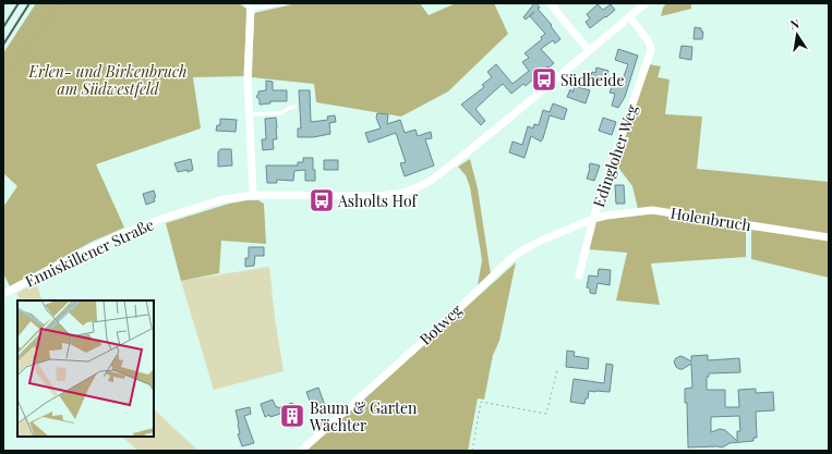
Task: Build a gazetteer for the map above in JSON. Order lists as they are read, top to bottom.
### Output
{
  "streets": {
    "street": [
      "Edingloher Weg",
      "Holenbruch",
      "Enniskillener Straße",
      "Botweg"
    ]
  },
  "crossings": [
    ["Edingloher Weg", "Holenbruch"],
    ["Edingloher Weg", "Enniskillener Straße"],
    ["Edingloher Weg", "Botweg"],
    ["Holenbruch", "Botweg"]
  ],
  "parks": ["Erlen- und Birkenbruch am Südwestfeld"],
  "places": {
    "bus stop": ["Südheide", "Asholts Hof"],
    "building": ["Baum & Garten Wächter"]
  },
  "north": "top"
}
